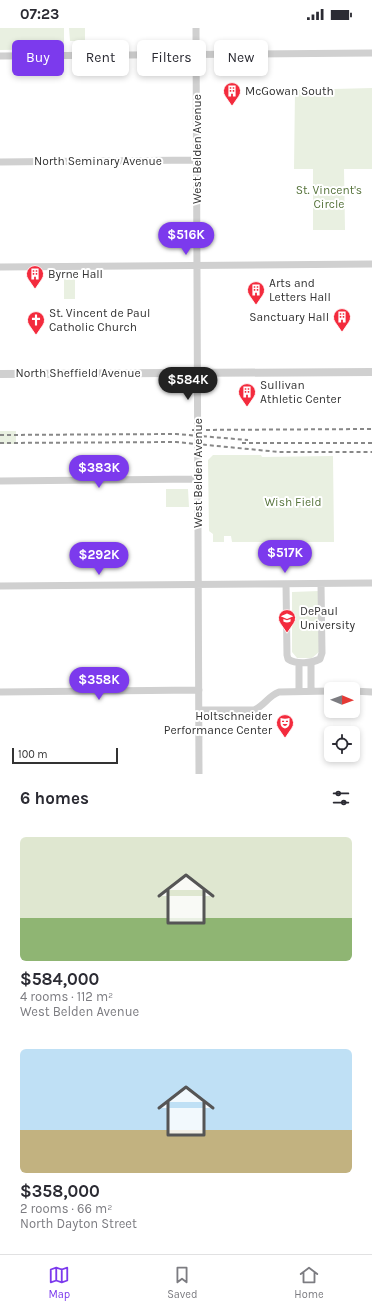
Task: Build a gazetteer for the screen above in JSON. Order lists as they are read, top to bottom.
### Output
{
  "streets": {
    "street": ["West Belden Avenue", "North Seminary Avenue", "North Sheffield Avenue"]
  },
  "crossings": [
    ["West Belden Avenue", "North Seminary Avenue"],
    ["West Belden Avenue", "North Sheffield Avenue"]
  ],
  "parks": ["St. Vincent's Circle", "Wish Field"],
  "places": {
    "building": [
      "McGowan South",
      "Byrne Hall",
      "Arts and Letters Hall",
      "Sanctuary Hall",
      "Sullivan Athletic Center"
    ],
    "church": ["St. Vincent de Paul Catholic Church"],
    "school or university": ["DePaul University"],
    "theatre": ["Holtschneider Performance Center"]
  },
  "scale_bar": "100 m",
  "north": "right",
  "page": {
    "status": "07:23",
    "chip": [
      "Buy",
      "Rent",
      "Filters",
      "New"
    ],
    "price": [
      "$516K",
      "$584K",
      "$383K",
      "$517K",
      "$292K",
      "$358K"
    ],
    "scale": "100 m",
    "heading": "6 homes",
    "list": [
      {
        "name": "$584,000",
        "note": "4 rooms · 112 m² · West Belden Avenue"
      },
      {
        "name": "$358,000",
        "note": "2 rooms · 66 m² · North Dayton Street"
      }
    ],
    "tabs": ["Map", "Saved", "Home"]
  }
}
